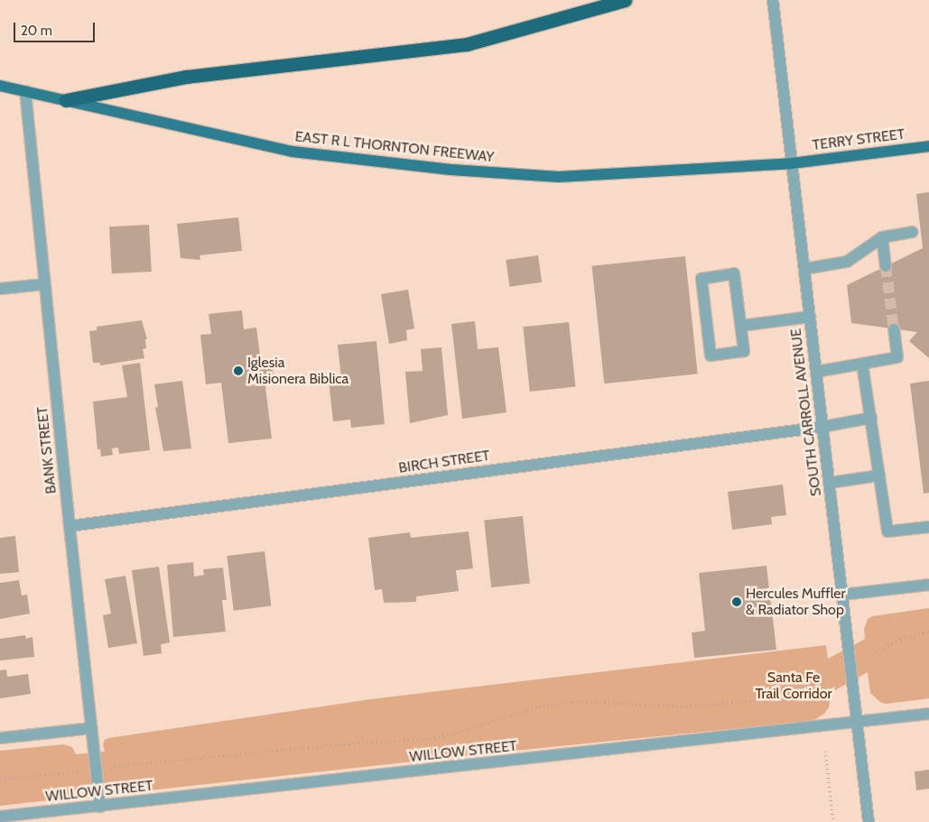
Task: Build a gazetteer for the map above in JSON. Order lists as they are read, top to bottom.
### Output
{
  "streets": {
    "main road": ["TERRY STREET", "EAST R L THORNTON FREEWAY"],
    "street": [
      "SOUTH CARROLL AVENUE",
      "BANK STREET",
      "BIRCH STREET",
      "WILLOW STREET"
    ]
  },
  "crossings": [
    ["TERRY STREET", "EAST R L THORNTON FREEWAY"],
    ["TERRY STREET", "SOUTH CARROLL AVENUE"],
    ["EAST R L THORNTON FREEWAY", "SOUTH CARROLL AVENUE"],
    ["EAST R L THORNTON FREEWAY", "BANK STREET"],
    ["SOUTH CARROLL AVENUE", "BIRCH STREET"],
    ["SOUTH CARROLL AVENUE", "WILLOW STREET"],
    ["BANK STREET", "BIRCH STREET"],
    ["BANK STREET", "WILLOW STREET"]
  ],
  "parks": ["Santa Fe Trail Corridor"],
  "places": ["Iglesia Misionera Biblica", "Hercules Muffler & Radiator Shop"],
  "scale_bar": "20 m"
}
